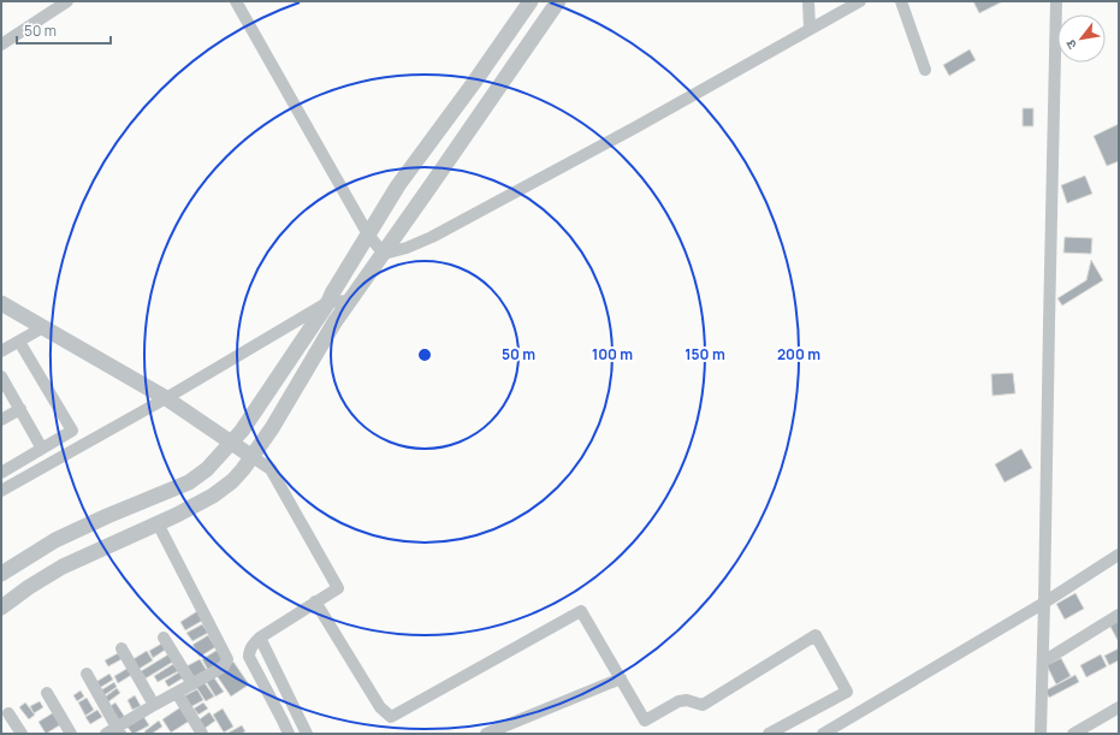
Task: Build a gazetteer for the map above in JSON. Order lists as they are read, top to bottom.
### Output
{
  "scale_bar": "50 m",
  "north": "bottom left",
  "rings": [
    "50 m",
    "100 m",
    "150 m",
    "200 m"
  ]
}
